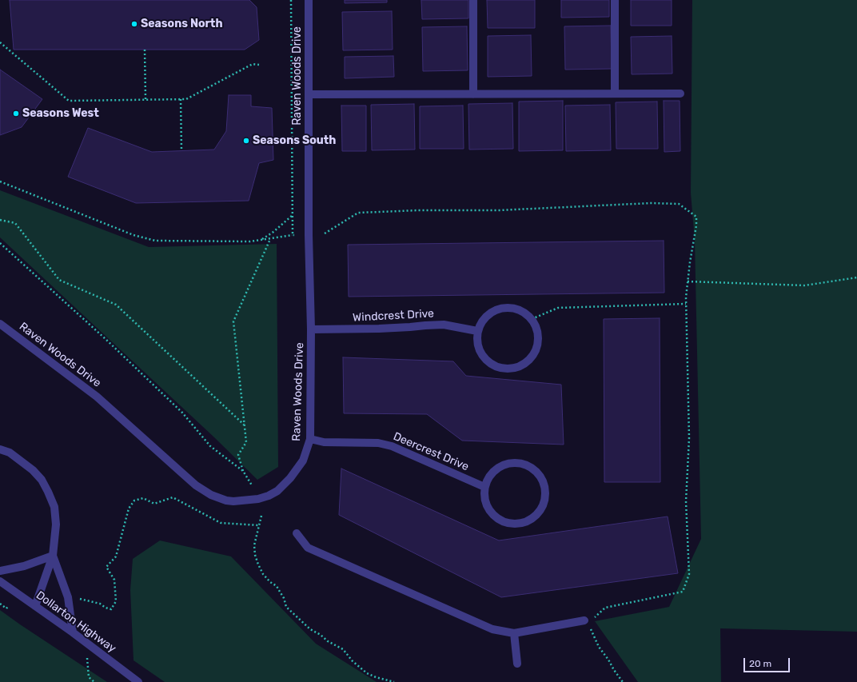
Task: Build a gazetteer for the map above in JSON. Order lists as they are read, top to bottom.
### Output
{
  "streets": {
    "street": [
      "Raven Woods Drive",
      "Windcrest Drive",
      "Deercrest Drive",
      "Dollarton Highway"
    ]
  },
  "crossings": [
    ["Raven Woods Drive", "Windcrest Drive"],
    ["Raven Woods Drive", "Deercrest Drive"]
  ],
  "places": ["Seasons North", "Seasons West", "Seasons South"],
  "scale_bar": "20 m"
}
